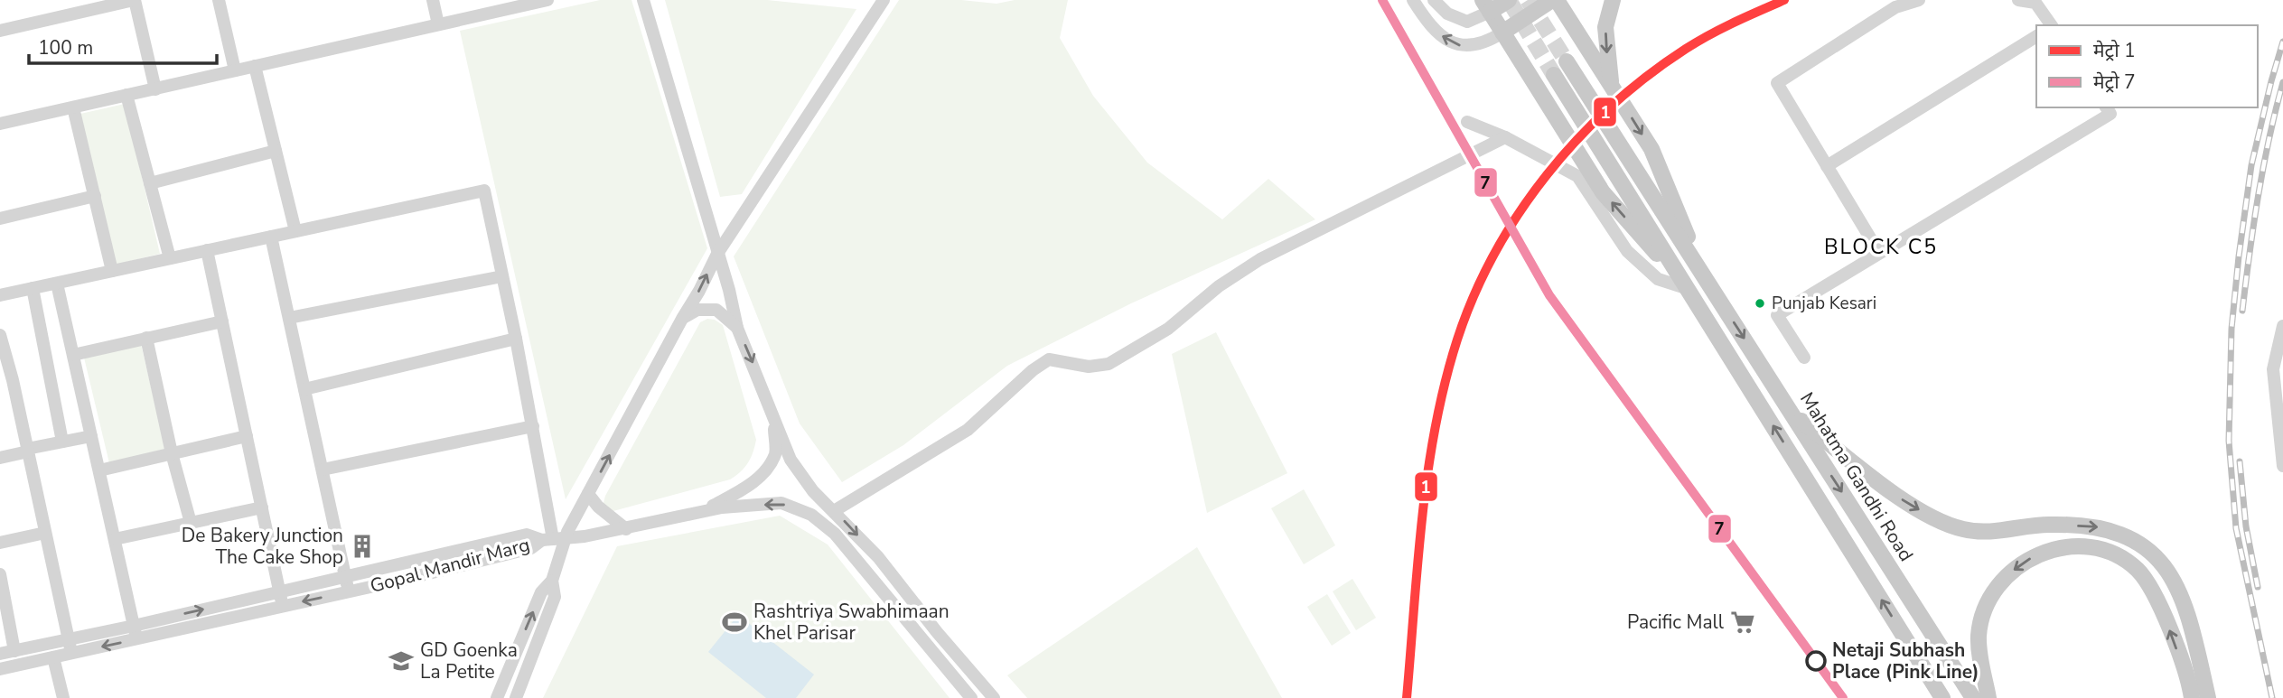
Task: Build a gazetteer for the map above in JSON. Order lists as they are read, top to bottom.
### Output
{
  "streets": {
    "main road": ["Mahatma Gandhi Road"],
    "street": ["Gopal Mandir Marg"]
  },
  "districts": ["BLOCK C5"],
  "places": {
    "other": ["Punjab Kesari", "Netaji Subhash Place (Pink Line)"],
    "building": ["De Bakery Junction The Cake Shop"],
    "sports": ["Rashtriya Swabhimaan Khel Parisar"],
    "supermarket": ["Pacific Mall"],
    "school or university": ["GD Goenka La Petite"]
  },
  "lines": ["metro line 1", "metro line 7"],
  "legend": ["मेट्रो 1", "मेट्रो 7"],
  "scale_bar": "100 m"
}
